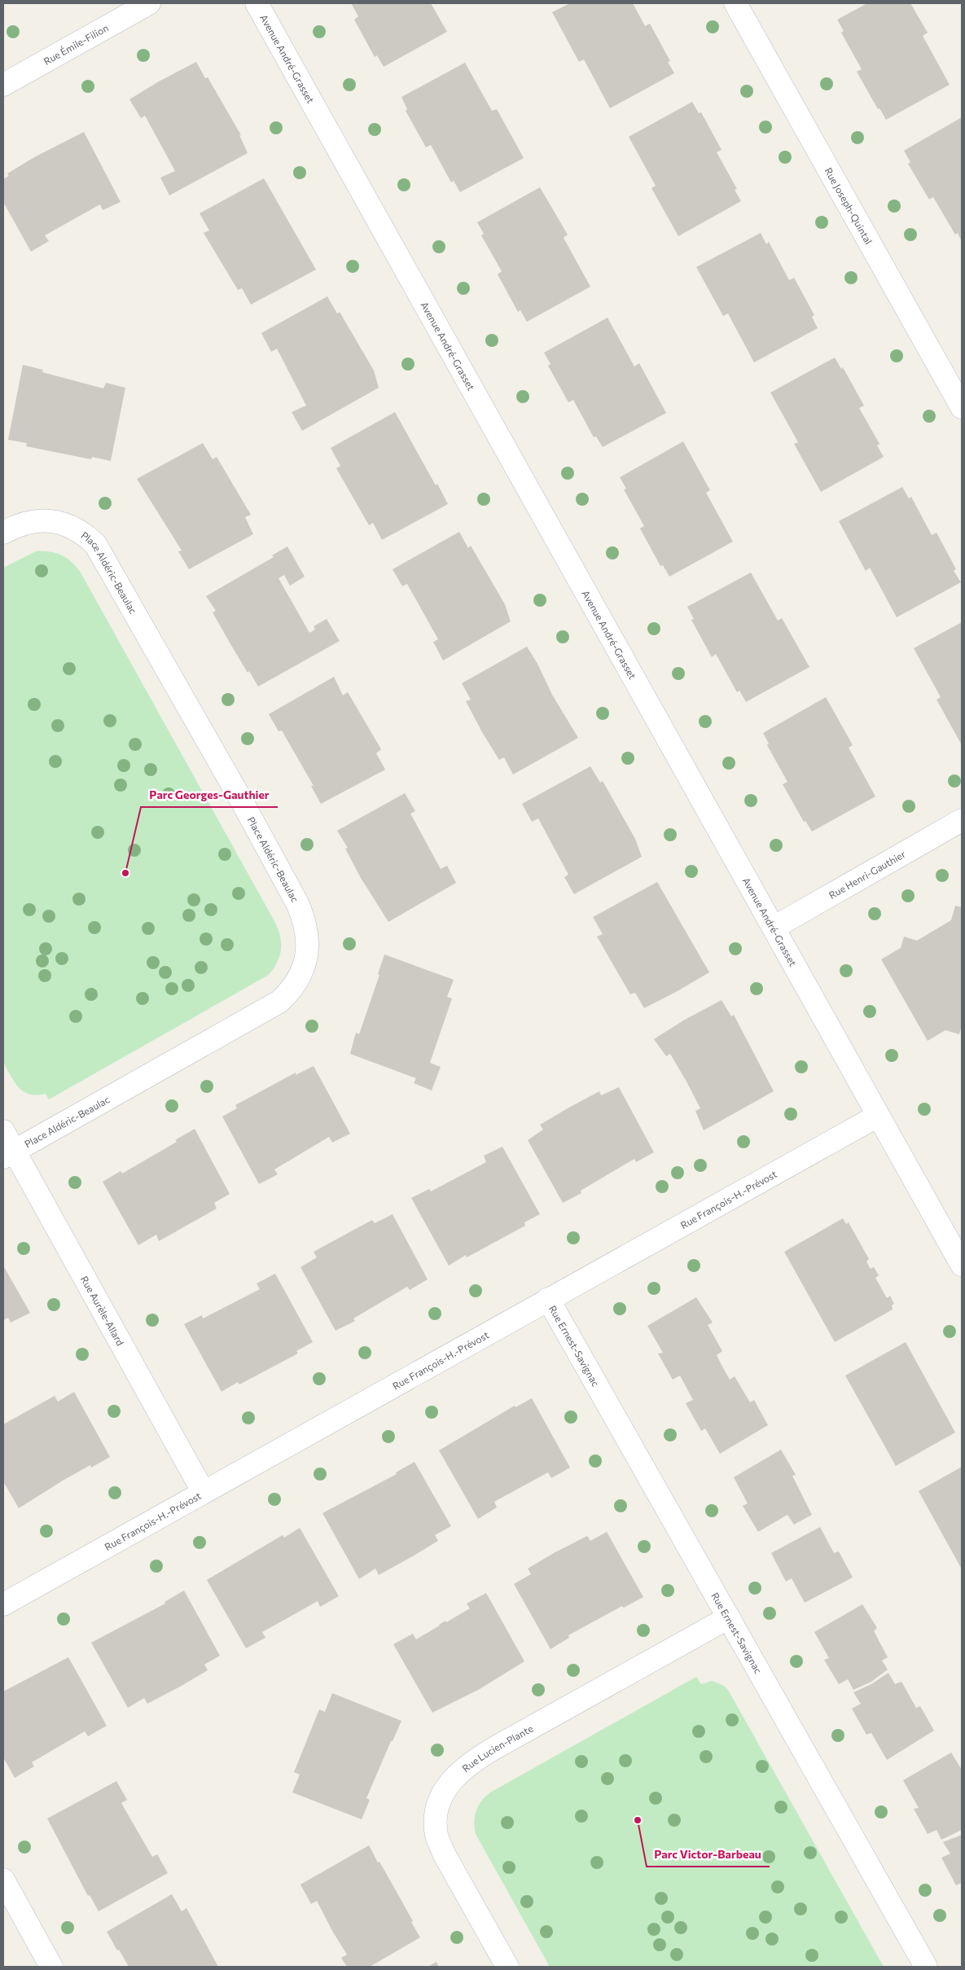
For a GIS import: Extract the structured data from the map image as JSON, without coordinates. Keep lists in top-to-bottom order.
{
  "streets": {
    "street": [
      "Rue Émile-Filion",
      "Avenue André-Grasset",
      "Rue Joseph-Quintal",
      "Place Aldéric-Beaulac",
      "Rue Henri-Gauthier",
      "Rue François-H.-Prévost",
      "Rue Aurèle-Allard",
      "Rue Ernest-Savignac",
      "Rue Lucien-Plante"
    ]
  },
  "crossings": [
    ["Avenue André-Grasset", "Rue Henri-Gauthier"],
    ["Avenue André-Grasset", "Rue François-H.-Prévost"],
    ["Place Aldéric-Beaulac", "Rue Aurèle-Allard"],
    ["Rue François-H.-Prévost", "Rue Aurèle-Allard"],
    ["Rue François-H.-Prévost", "Rue Ernest-Savignac"],
    ["Rue Ernest-Savignac", "Rue Lucien-Plante"]
  ],
  "places": ["Parc Georges-Gauthier", "Parc Victor-Barbeau"]
}
